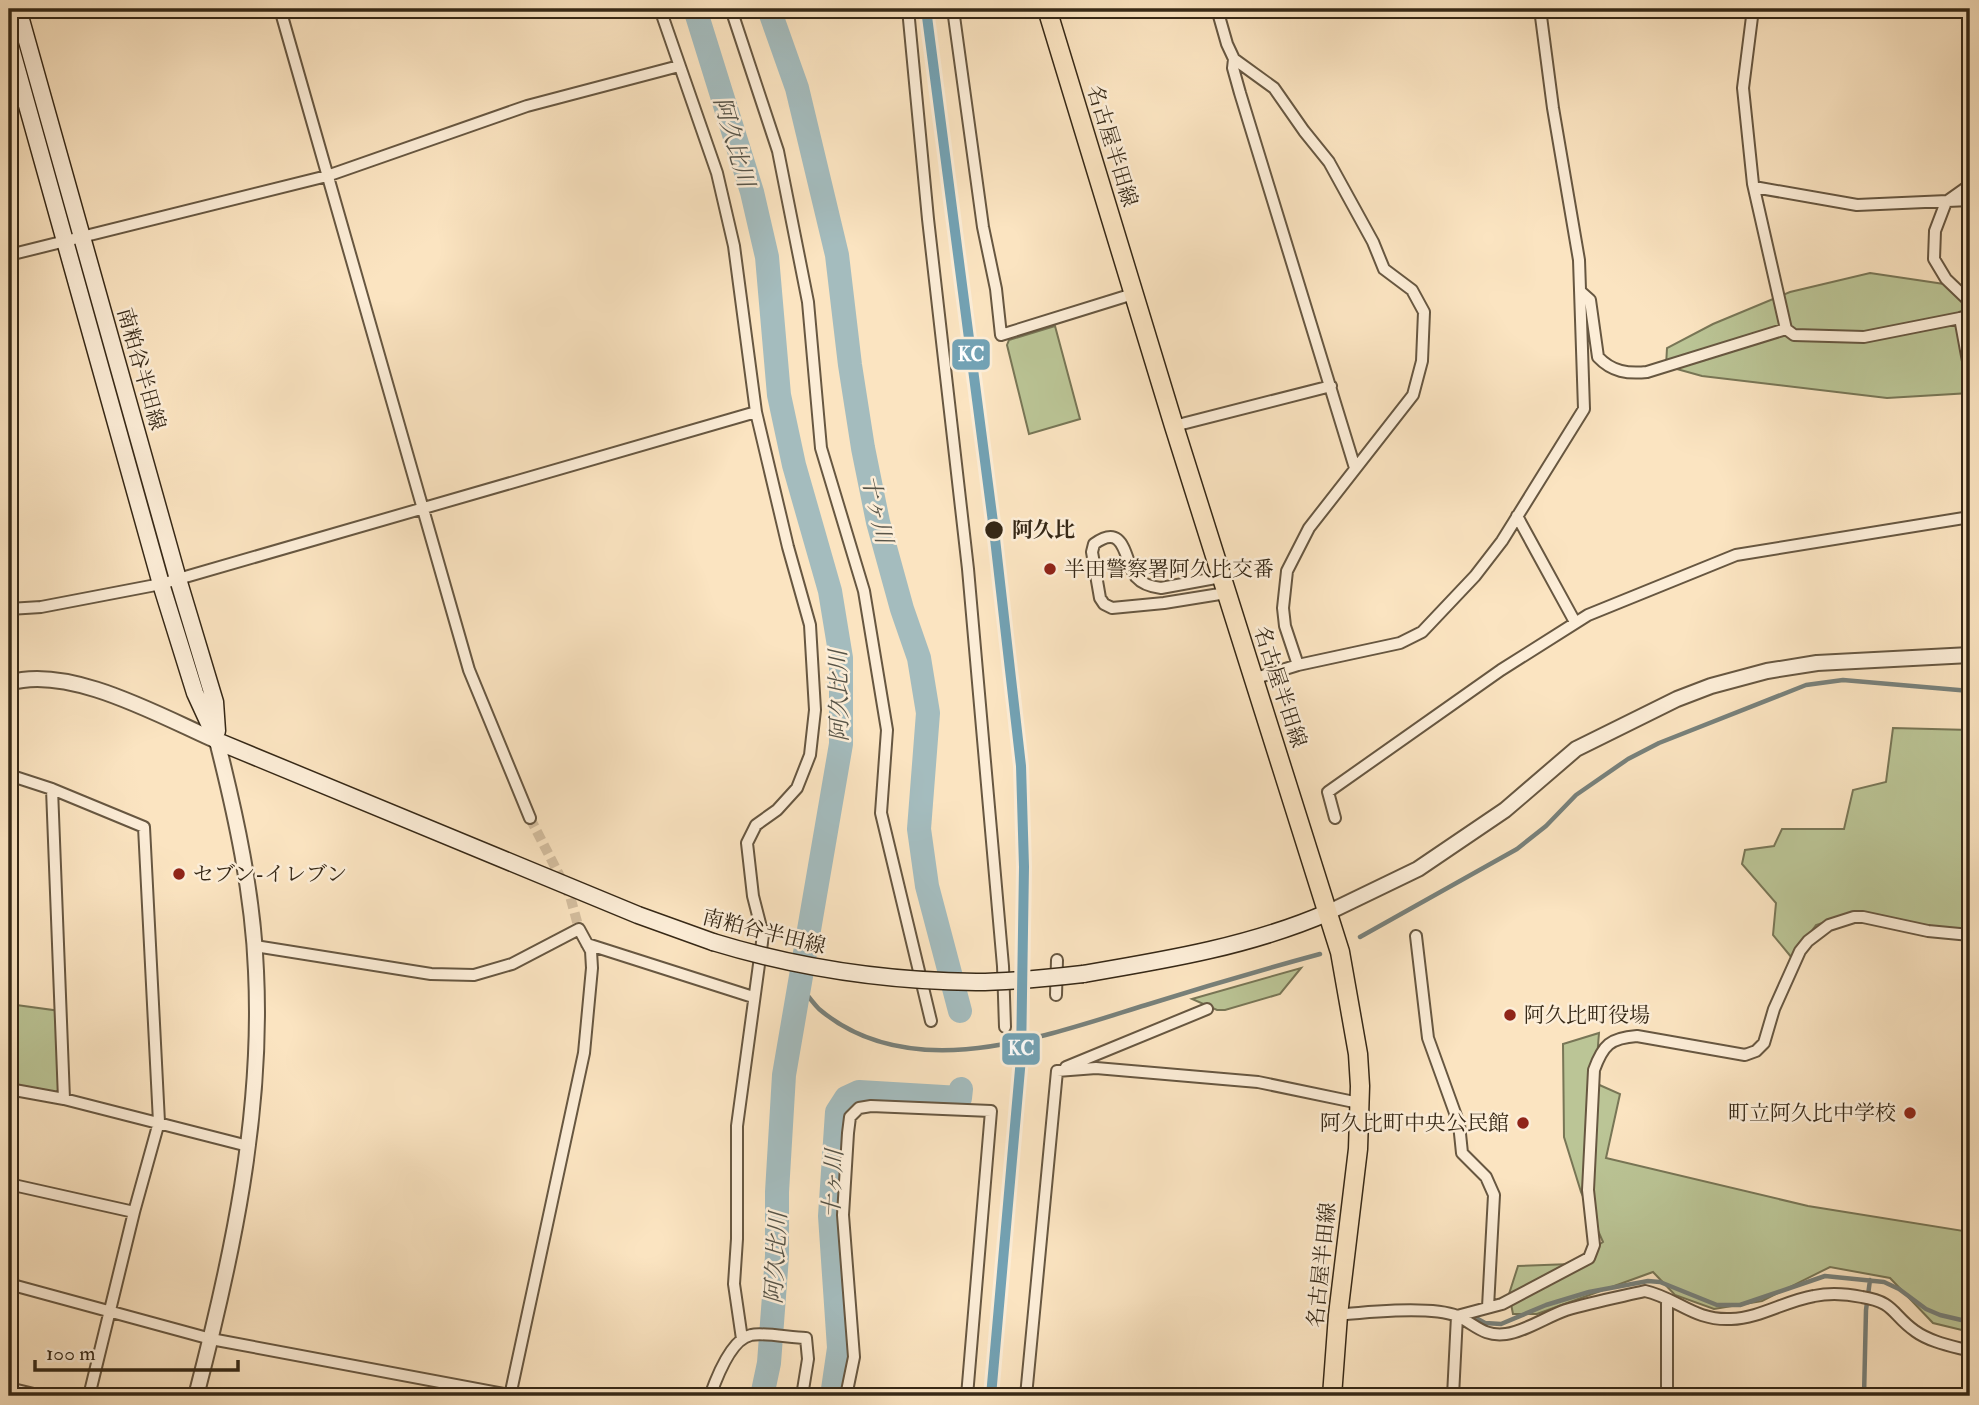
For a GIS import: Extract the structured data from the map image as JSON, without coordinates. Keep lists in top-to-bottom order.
{
  "streets": {
    "main road": ["名古屋半田線", "南粕谷半田線"]
  },
  "crossings": [
    ["名古屋半田線", "南粕谷半田線"]
  ],
  "water": ["阿久比川", "十ヶ川"],
  "places": [
    "阿久比",
    "半田警察署阿久比交番",
    "セブン-イレブン",
    "阿久比町役場",
    "町立阿久比中学校",
    "阿久比町中央公民館"
  ],
  "lines": ["transit line KC"],
  "scale_bar": "100 m"
}
